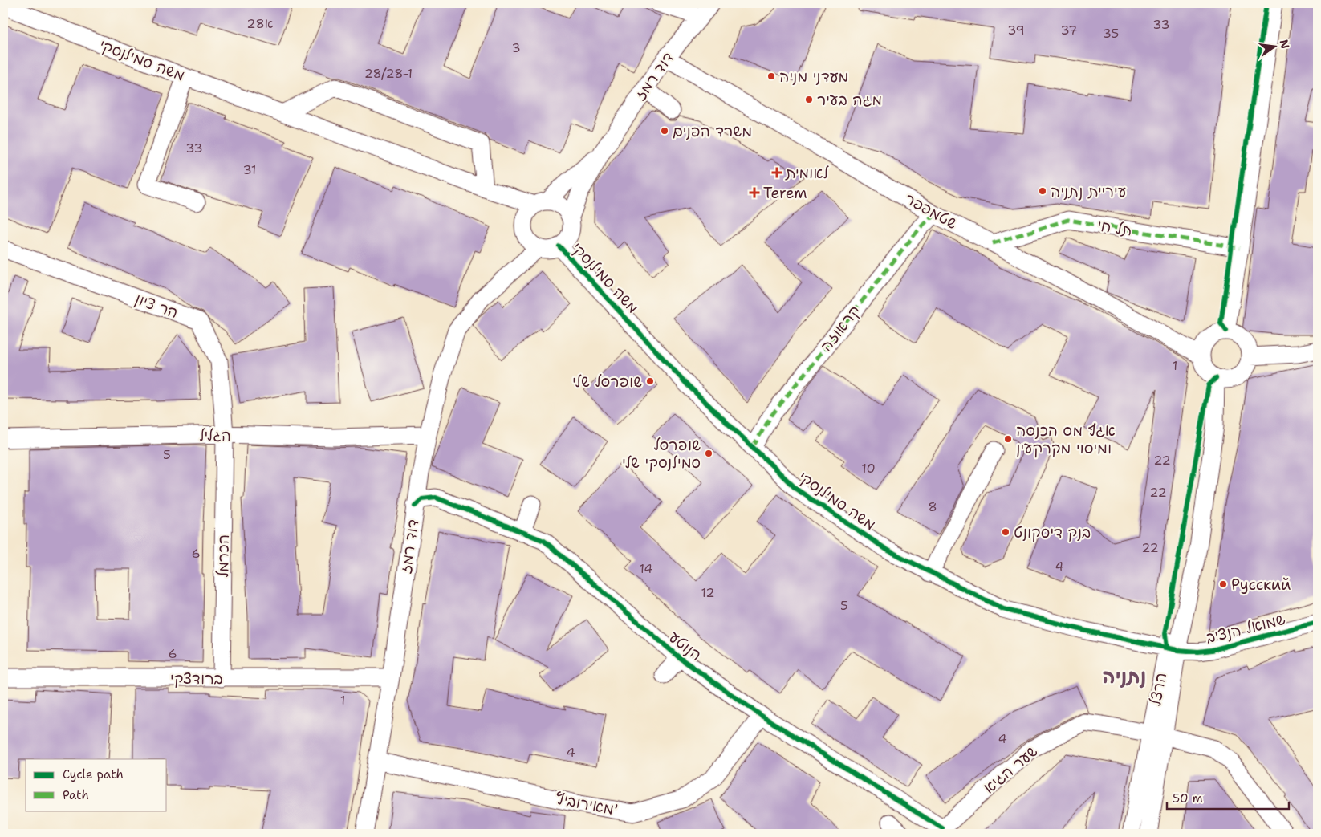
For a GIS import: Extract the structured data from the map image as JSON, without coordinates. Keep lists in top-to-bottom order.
{
  "streets": {
    "street": [
      "משה סמילנסקי",
      "דוד רמז",
      "שטמפפר",
      "תל חי",
      "הר ציון",
      "קראוזה",
      "הגליל",
      "הכרמל",
      "שמואל הנציב",
      "הנוטע",
      "ברודצקי",
      "הרצל",
      "שער הגיא",
      "מאירוביץ'"
    ]
  },
  "crossings": [
    ["משה סמילנסקי", "דוד רמז"],
    ["משה סמילנסקי", "קראוזה"],
    ["משה סמילנסקי", "שמואל הנציב"],
    ["משה סמילנסקי", "הרצל"],
    ["דוד רמז", "שטמפפר"],
    ["דוד רמז", "הגליל"],
    ["דוד רמז", "הנוטע"],
    ["דוד רמז", "ברודצקי"],
    ["דוד רמז", "מאירוביץ'"],
    ["שטמפפר", "תל חי"],
    ["שטמפפר", "קראוזה"],
    ["שטמפפר", "הרצל"],
    ["הר ציון", "הגליל"],
    ["הר ציון", "הכרמל"],
    ["הגליל", "הכרמל"],
    ["הכרמל", "ברודצקי"],
    ["שמואל הנציב", "הרצל"],
    ["הנוטע", "שער הגיא"],
    ["הנוטע", "מאירוביץ'"],
    ["הרצל", "שער הגיא"]
  ],
  "districts": ["נתניה"],
  "places": {
    "other": [
      "מעדני מניה",
      "מגה בעיר",
      "משרד הפנים",
      "עיריית נתניה",
      "שופרסל שלי",
      "אגף מס הכנסה ומיסוי מקרקעין",
      "שופרסל סמילנסקי שלי",
      "בנק דיסקונט",
      "Русский"
    ],
    "health": ["לאומית", "Terem"]
  },
  "house_numbers": [
    "28א",
    "33",
    "39",
    "37",
    "35",
    "3",
    "28/28-1",
    "33",
    "31",
    "1",
    "5",
    "22",
    "10",
    "22",
    "8",
    "22",
    "6",
    "4",
    "14",
    "12",
    "5",
    "6",
    "1",
    "4",
    "4"
  ],
  "legend": ["Cycle path", "Path"],
  "scale_bar": "50 m",
  "north": "right"
}
